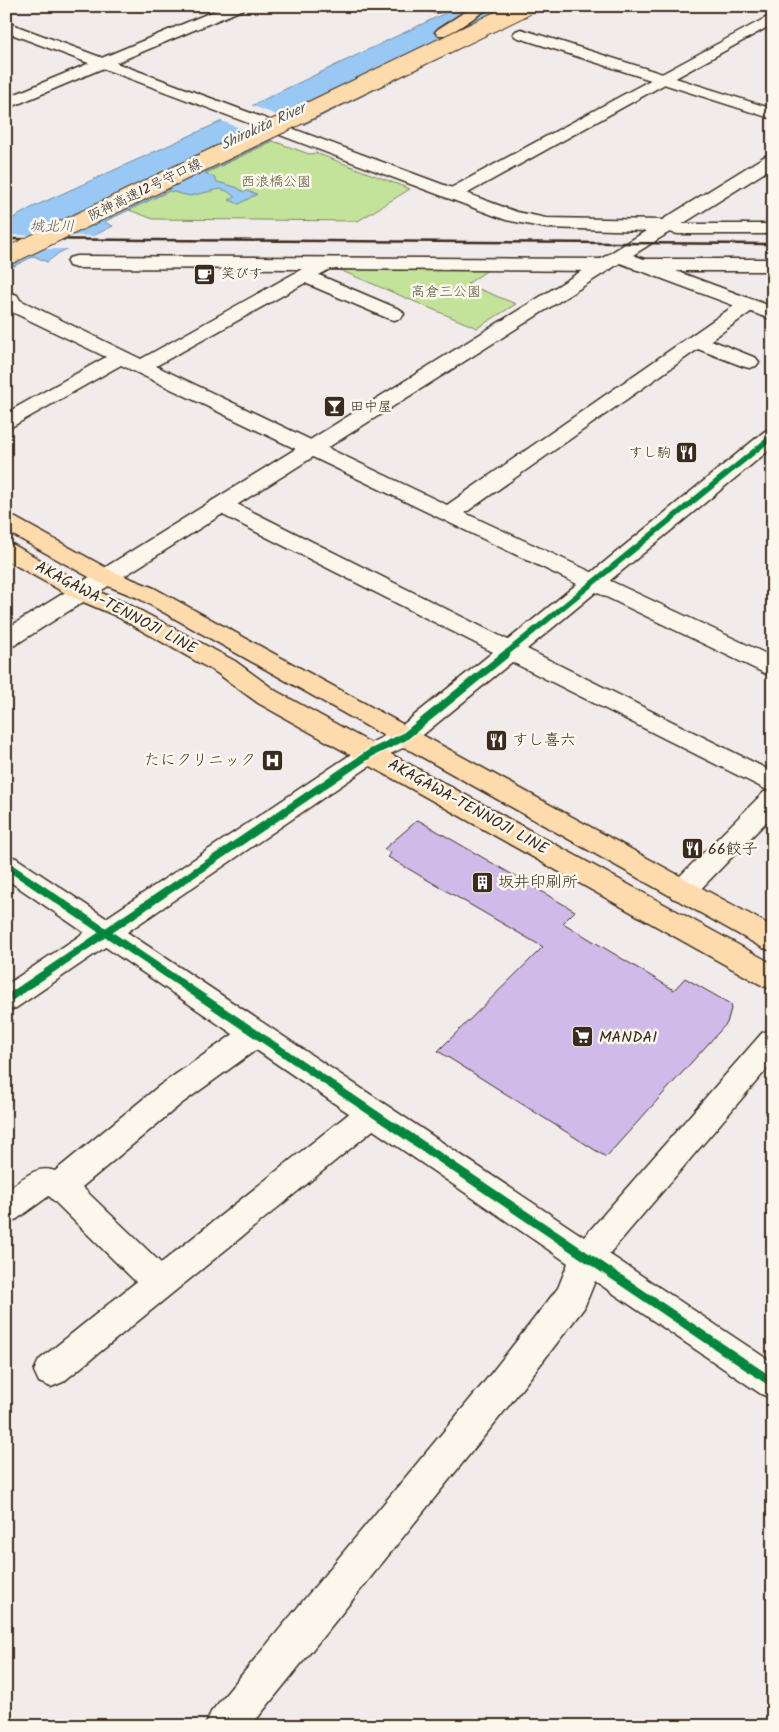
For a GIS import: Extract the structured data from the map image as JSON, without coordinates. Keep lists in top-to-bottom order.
{
  "streets": {
    "main road": ["阪神高速12号守口線", "AKAGAWA-TENNOJI LINE"]
  },
  "water": ["Shirokita River", "城北川"],
  "parks": ["西浪橋公園", "高倉三公園"],
  "places": {
    "cafe": ["笑びす"],
    "bar": ["田中屋"],
    "restaurant": ["すし駒", "すし喜六", "66餃子"],
    "hospital": ["たにクリニック"],
    "building": ["坂井印刷所"],
    "supermarket": ["MANDAI"]
  }
}
